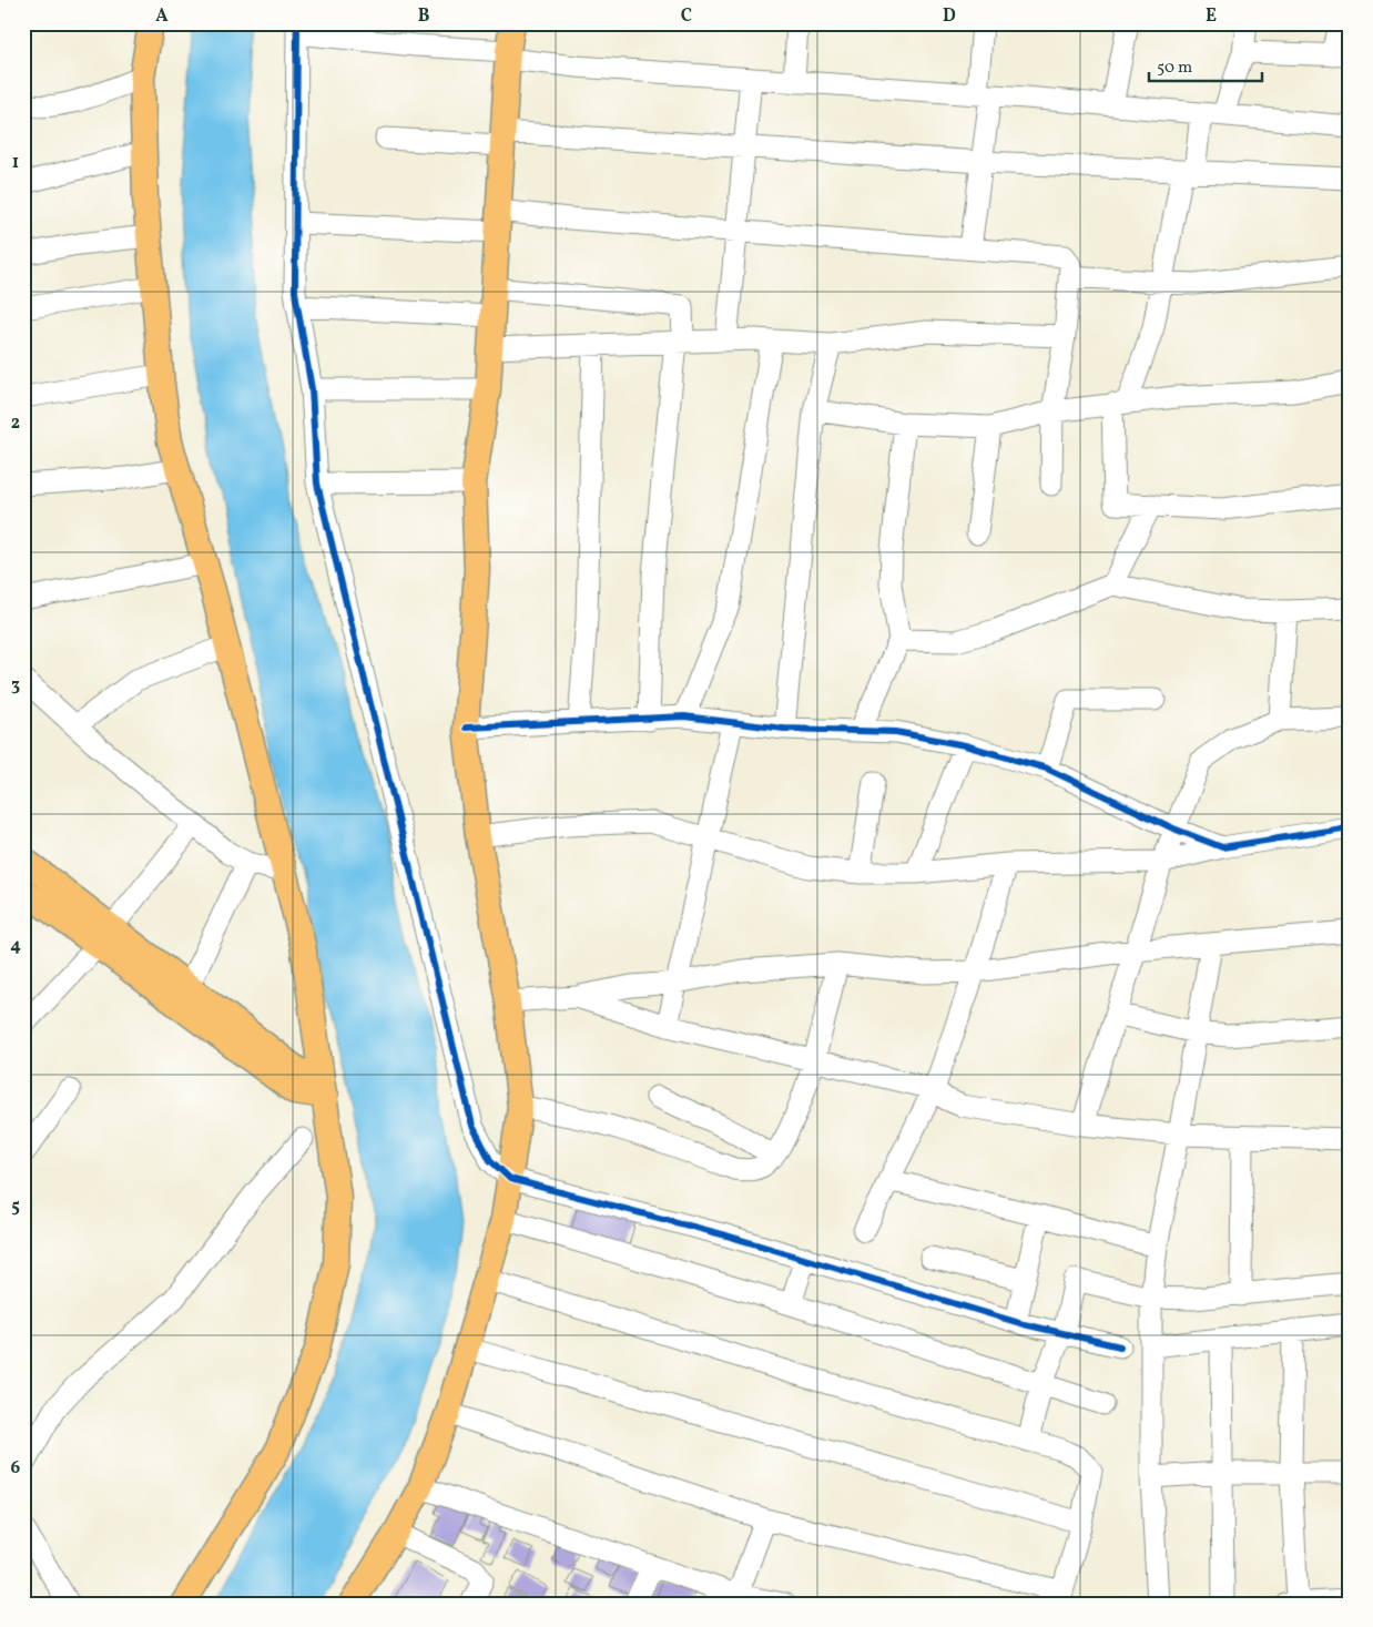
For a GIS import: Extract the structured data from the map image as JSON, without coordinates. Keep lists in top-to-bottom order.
{
  "scale_bar": "50 m",
  "grid": {
    "columns": [
      "A",
      "B",
      "C",
      "D",
      "E"
    ],
    "rows": [
      "1",
      "2",
      "3",
      "4",
      "5",
      "6"
    ]
  }
}
